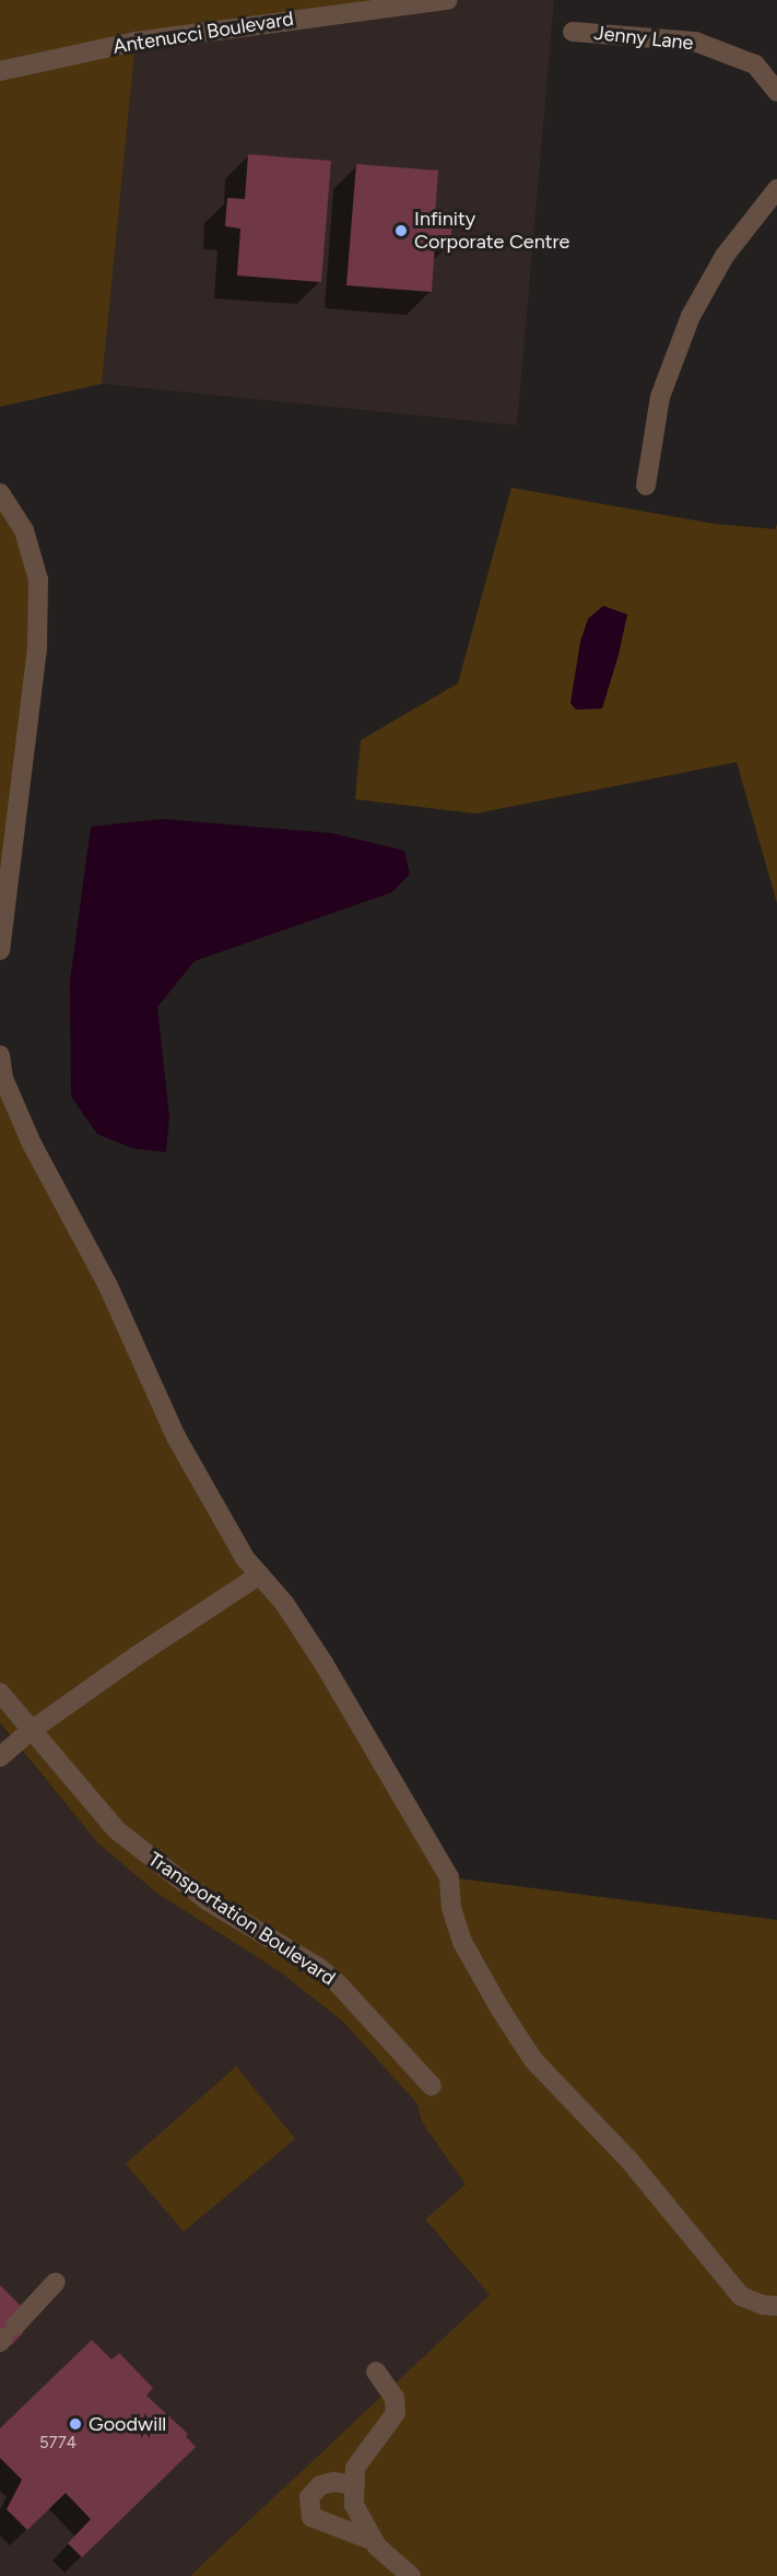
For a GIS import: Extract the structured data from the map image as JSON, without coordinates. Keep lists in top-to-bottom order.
{
  "streets": {
    "street": ["Antenucci Boulevard", "Jenny Lane", "Transportation Boulevard"]
  },
  "places": ["Infinity Corporate Centre", "Goodwill"],
  "house_numbers": ["5774"]
}
